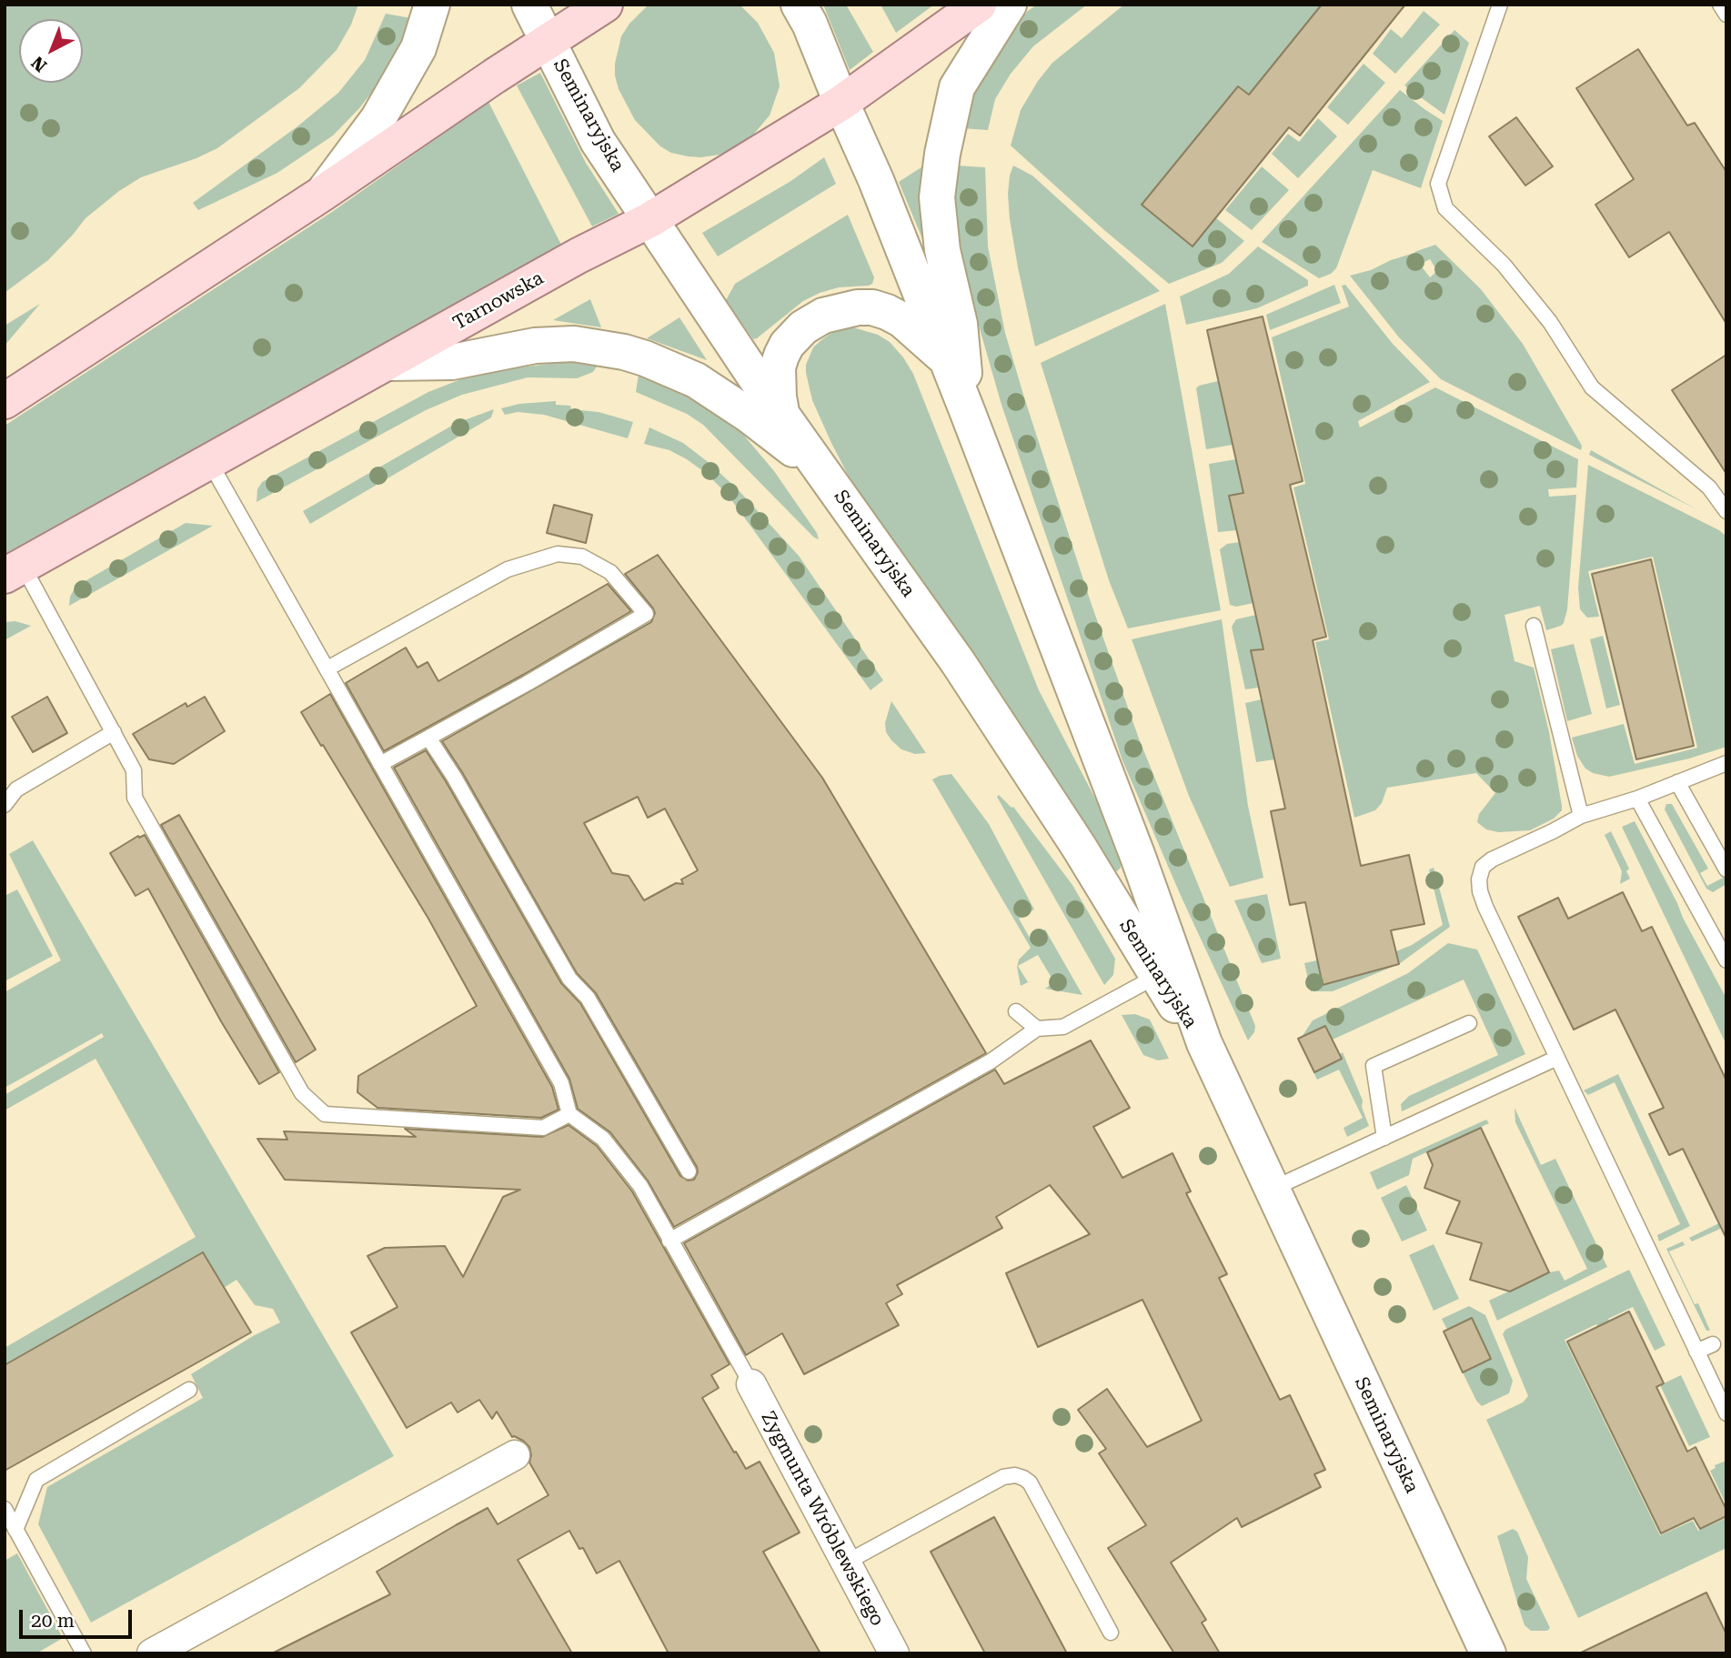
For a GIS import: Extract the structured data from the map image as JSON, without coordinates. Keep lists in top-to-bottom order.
{
  "streets": {
    "main road": ["Tarnowska"],
    "street": ["Seminaryjska", "Zygmunta Wróblewskiego"]
  },
  "crossings": [
    ["Seminaryjska", "Tarnowska"]
  ],
  "scale_bar": "20 m",
  "north": "bottom left"
}
